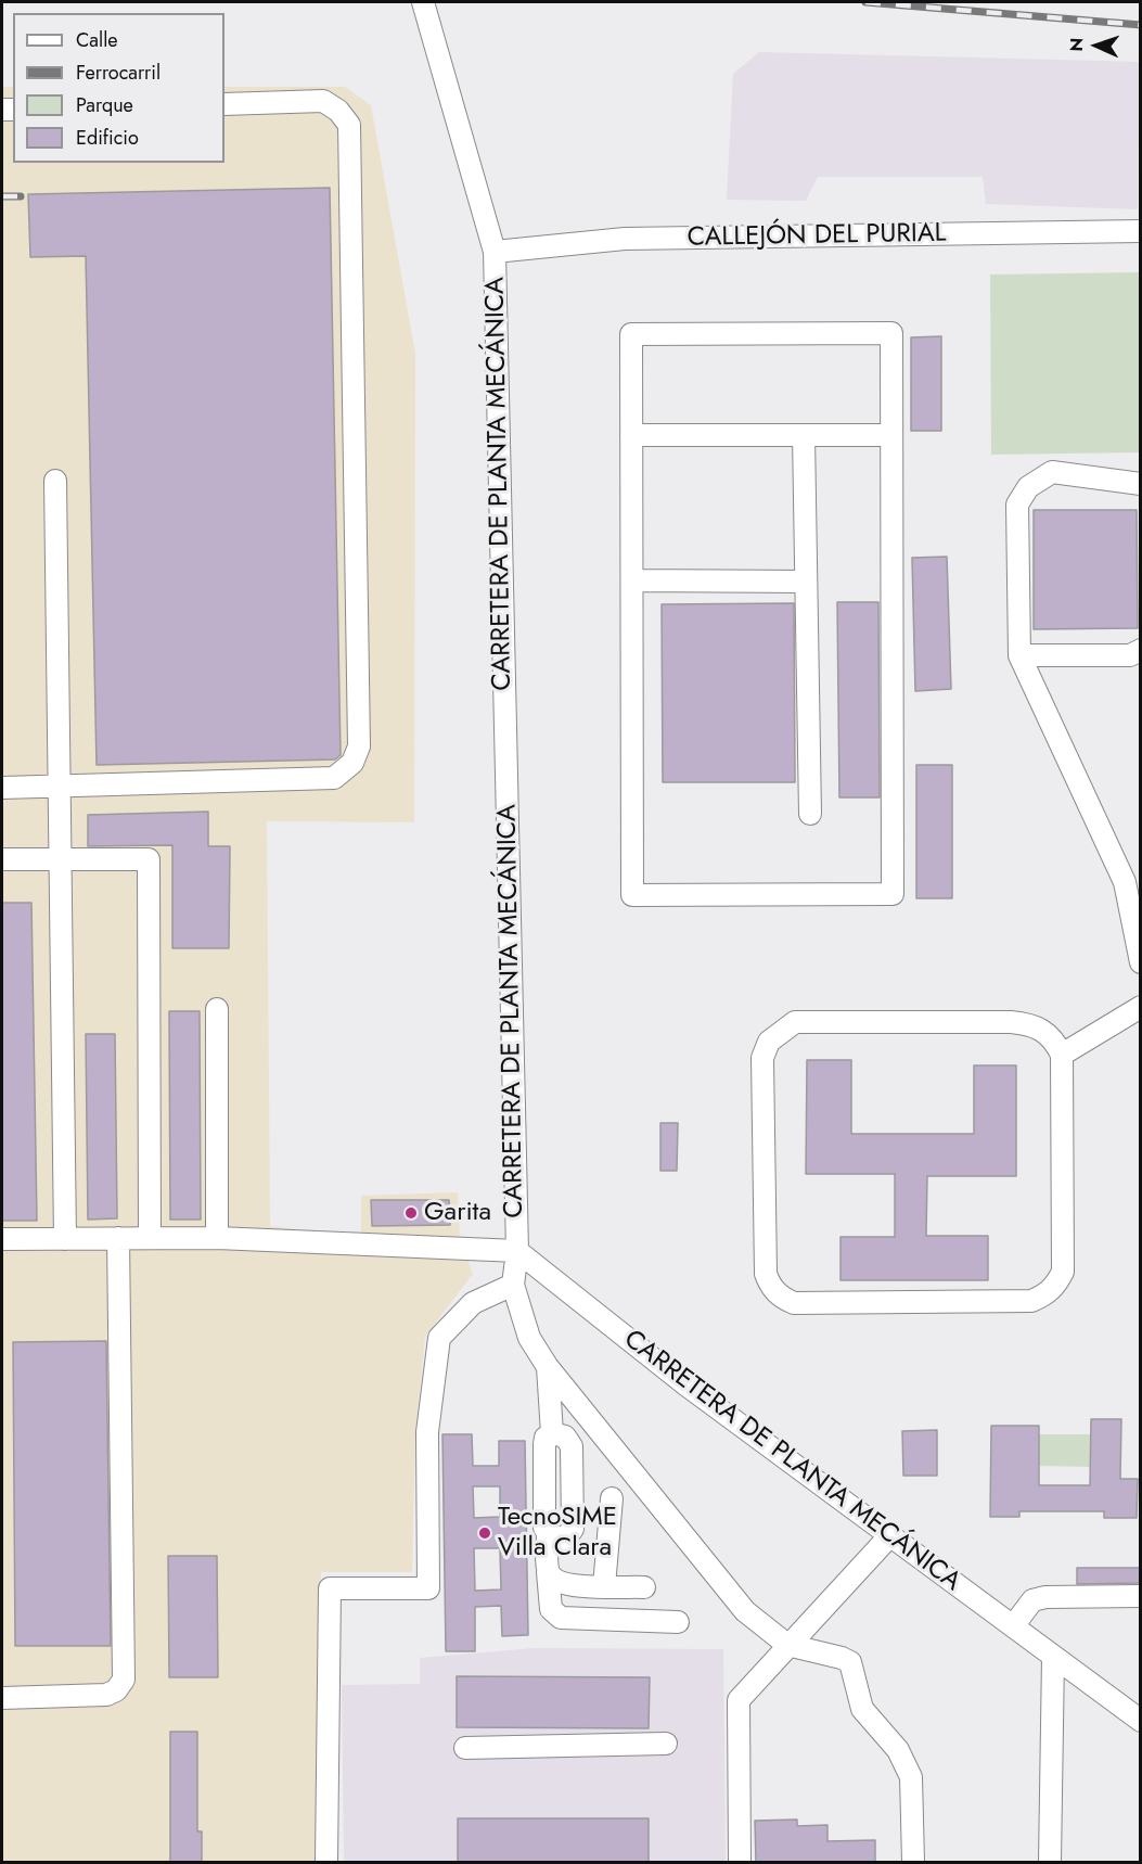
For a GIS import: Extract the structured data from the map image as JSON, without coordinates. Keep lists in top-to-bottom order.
{
  "streets": {
    "street": ["CALLEJÓN DEL PURIAL", "CARRETERA DE PLANTA MECÁNICA"]
  },
  "crossings": [
    ["CALLEJÓN DEL PURIAL", "CARRETERA DE PLANTA MECÁNICA"]
  ],
  "places": ["Garita", "TecnoSIME Villa Clara"],
  "legend": [
    "Calle",
    "Ferrocarril",
    "Parque",
    "Edificio"
  ],
  "north": "left"
}
